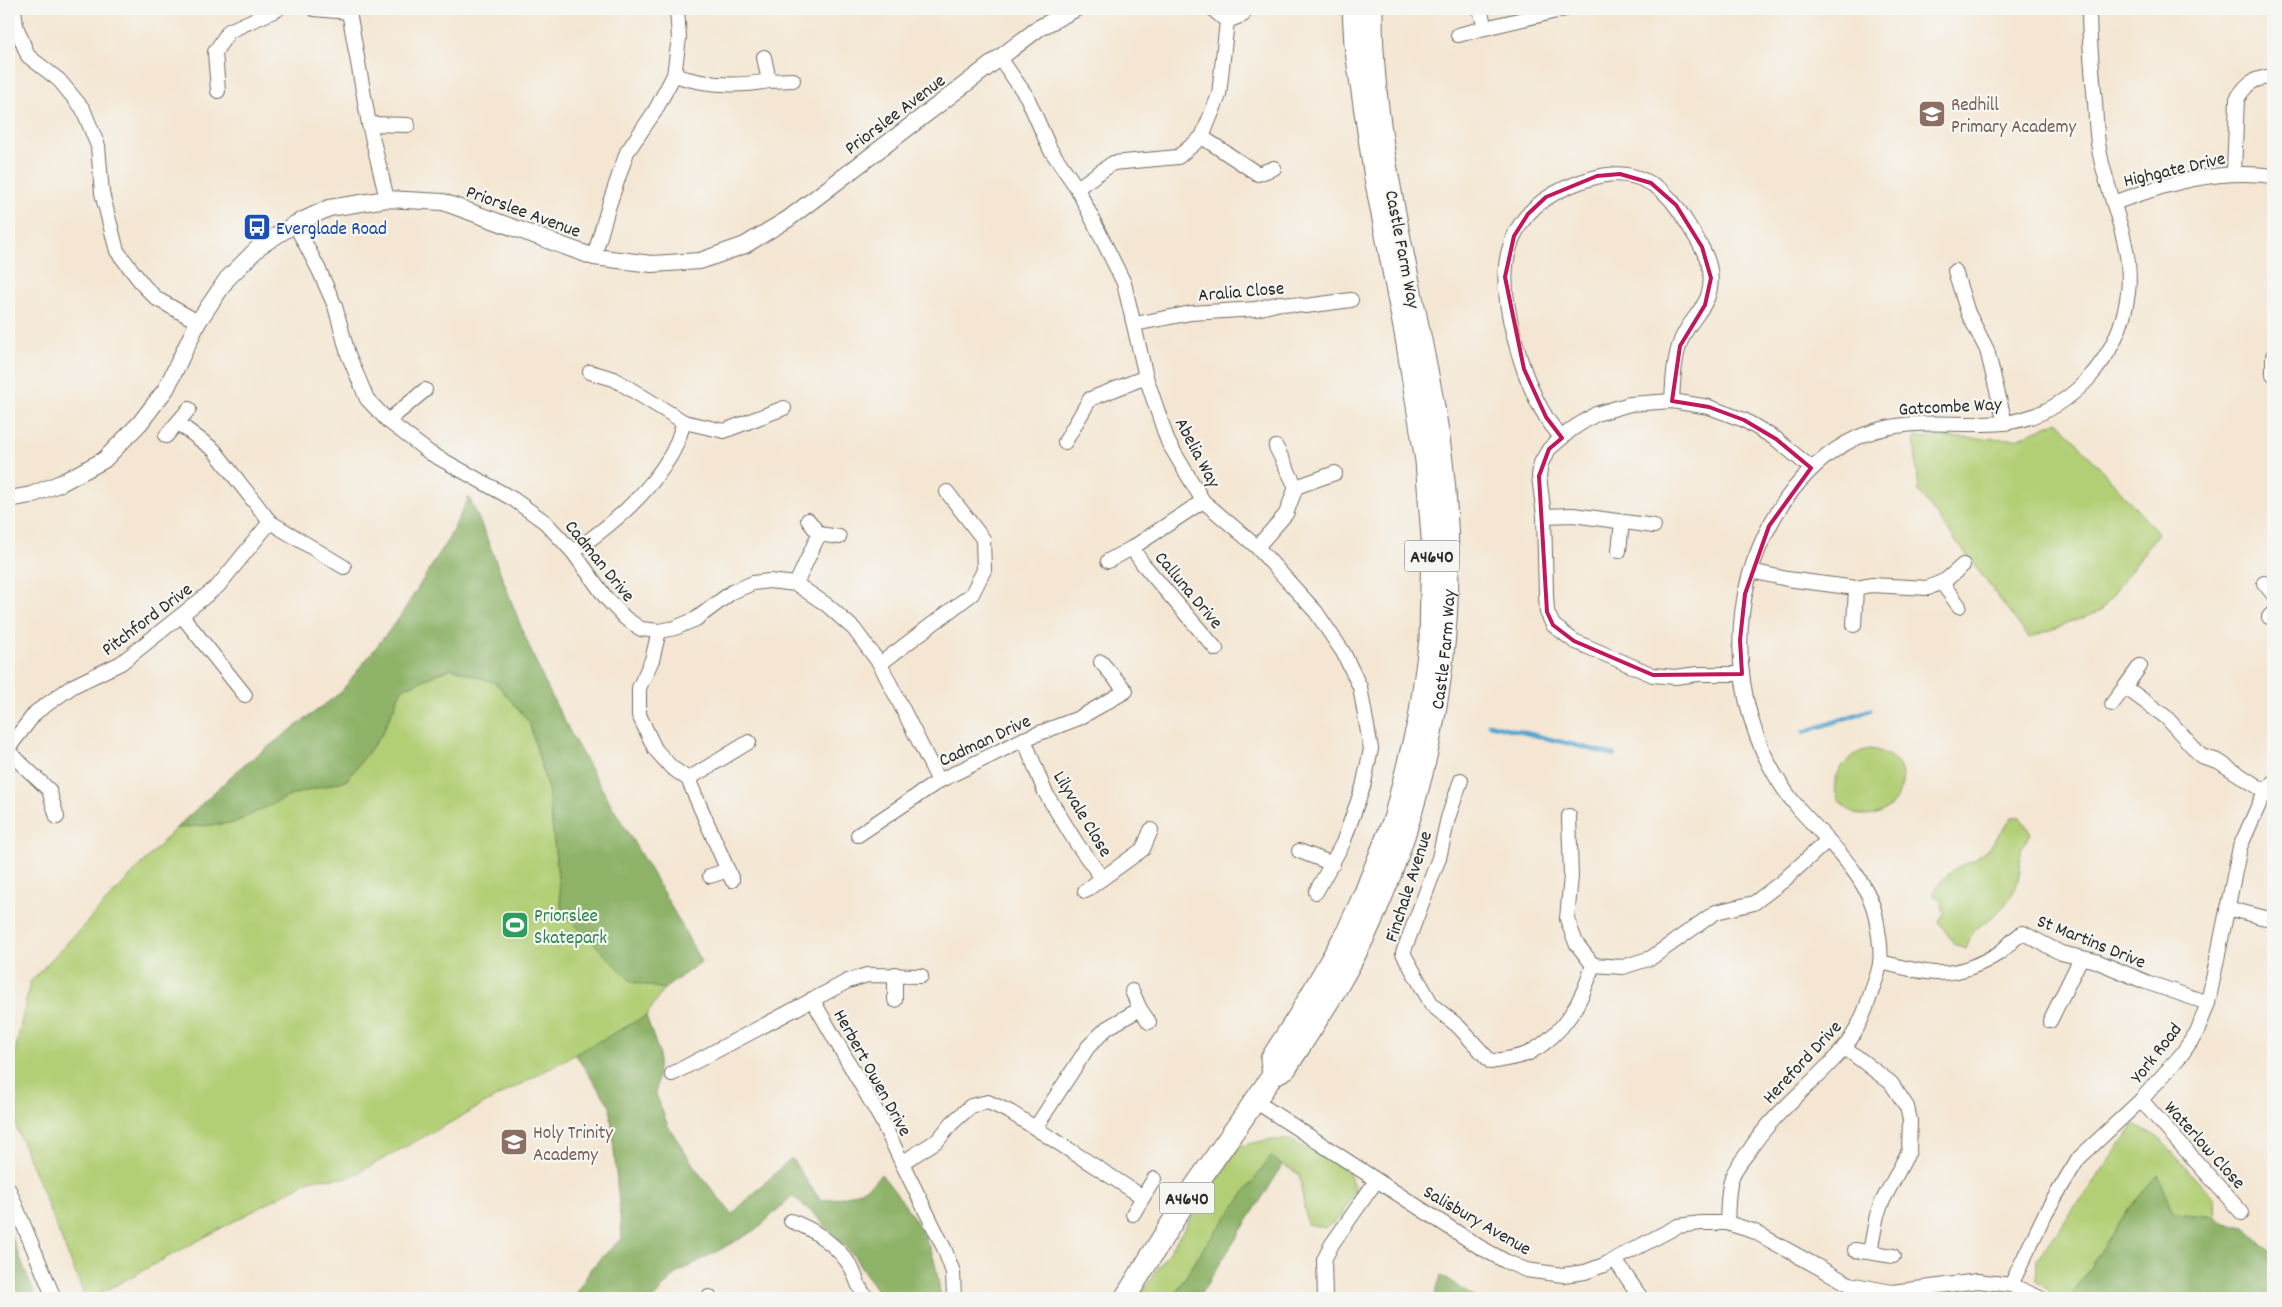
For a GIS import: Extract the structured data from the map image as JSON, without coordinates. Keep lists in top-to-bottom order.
{
  "streets": {
    "main road": ["Castle Farm Way", "A4640"],
    "street": [
      "Priorslee Avenue",
      "Highgate Drive",
      "Aralia Close",
      "Gatcombe Way",
      "Abelia Way",
      "Cadman Drive",
      "Calluna Drive",
      "Pitchford Drive",
      "Lilyvale Close",
      "Finchale Avenue",
      "St Martins Drive",
      "York Road",
      "Hereford Drive",
      "Herbert Owen Drive",
      "Waterlow Close",
      "Salisbury Avenue"
    ]
  },
  "crossings": [
    ["Priorslee Avenue", "Abelia Way"],
    ["Priorslee Avenue", "Cadman Drive"],
    ["Highgate Drive", "Gatcombe Way"],
    ["Castle Farm Way", "Salisbury Avenue"],
    ["Aralia Close", "Abelia Way"],
    ["Gatcombe Way", "Hereford Drive"],
    ["Abelia Way", "Calluna Drive"],
    ["Cadman Drive", "Lilyvale Close"],
    ["St Martins Drive", "York Road"],
    ["St Martins Drive", "Hereford Drive"],
    ["York Road", "Waterlow Close"],
    ["York Road", "Salisbury Avenue"],
    ["Hereford Drive", "Salisbury Avenue"]
  ],
  "places": {
    "school or university": ["Redhill Primary Academy", "Holy Trinity Academy"],
    "bus stop": ["Everglade Road"],
    "sports": ["Priorslee Skatepark"]
  }
}
